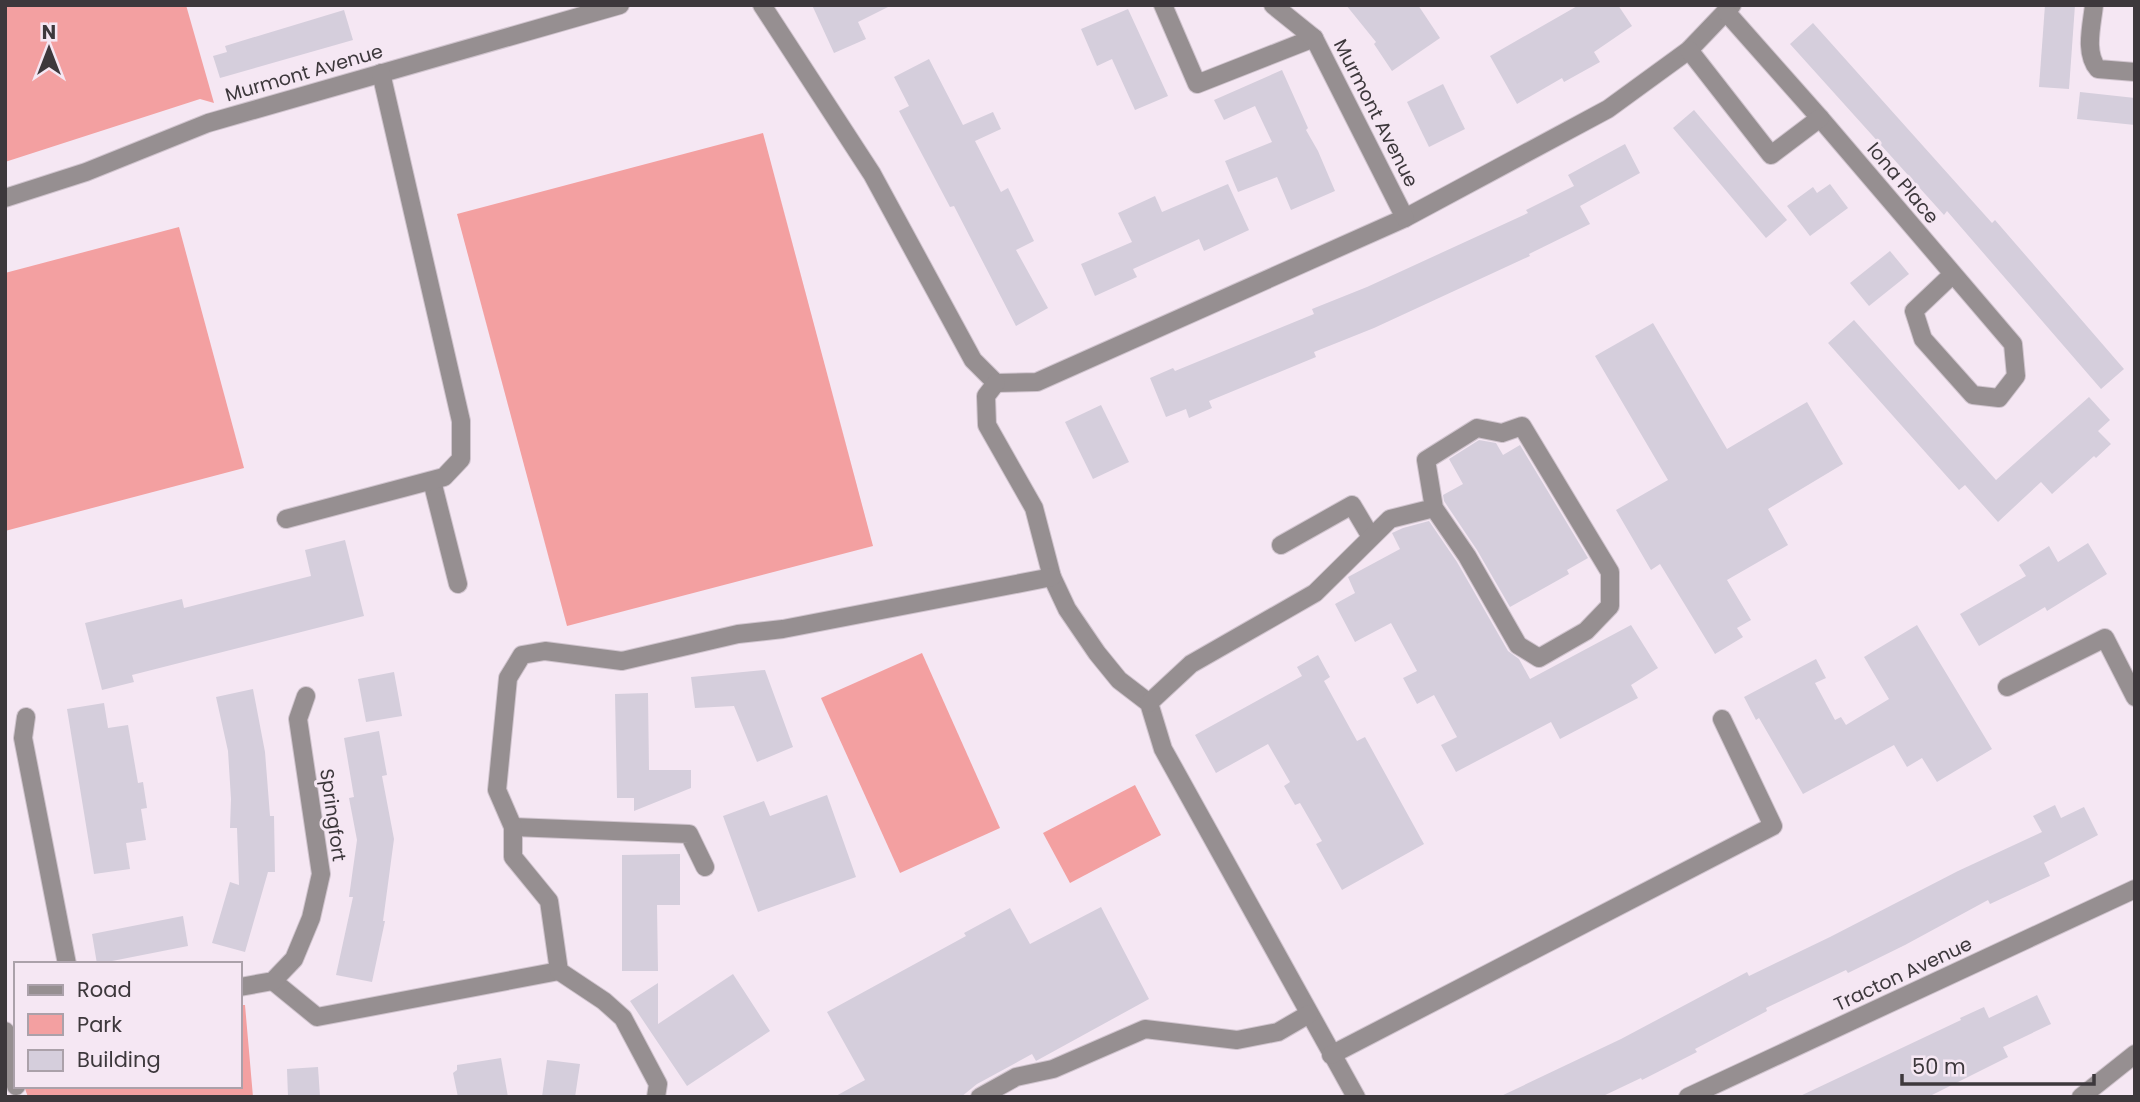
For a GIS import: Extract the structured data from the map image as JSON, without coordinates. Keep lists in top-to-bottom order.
{
  "streets": {
    "street": [
      "Murmont Avenue",
      "Iona Place",
      "Springfort",
      "Tracton Avenue"
    ]
  },
  "legend": ["Road", "Park", "Building"],
  "scale_bar": "50 m",
  "north": "top"
}
